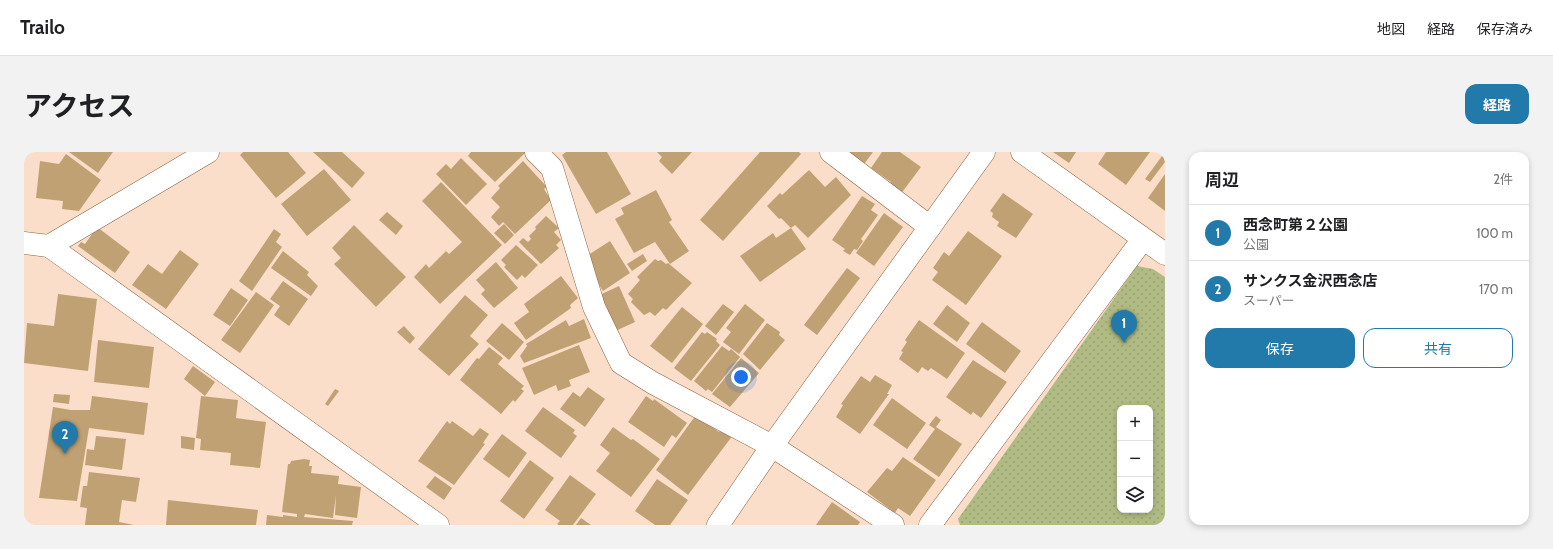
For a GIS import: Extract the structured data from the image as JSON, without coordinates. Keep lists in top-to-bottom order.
{
  "page": {
    "header": "Trailo",
    "nav": ["地図", "経路", "保存済み"],
    "title": "アクセス",
    "buttons": [
      "経路",
      ["保存", "共有"]
    ],
    "heading": ["周辺", "2件"],
    "list": [
      {
        "mark": "1",
        "name": "西念町第２公園",
        "note": "公園",
        "value": "100 m"
      },
      {
        "mark": "2",
        "name": "サンクス金沢西念店",
        "note": "スーパー",
        "value": "170 m"
      }
    ],
    "pins": ["1", "2"],
    "map_buttons": ["+", "−"]
  }
}
